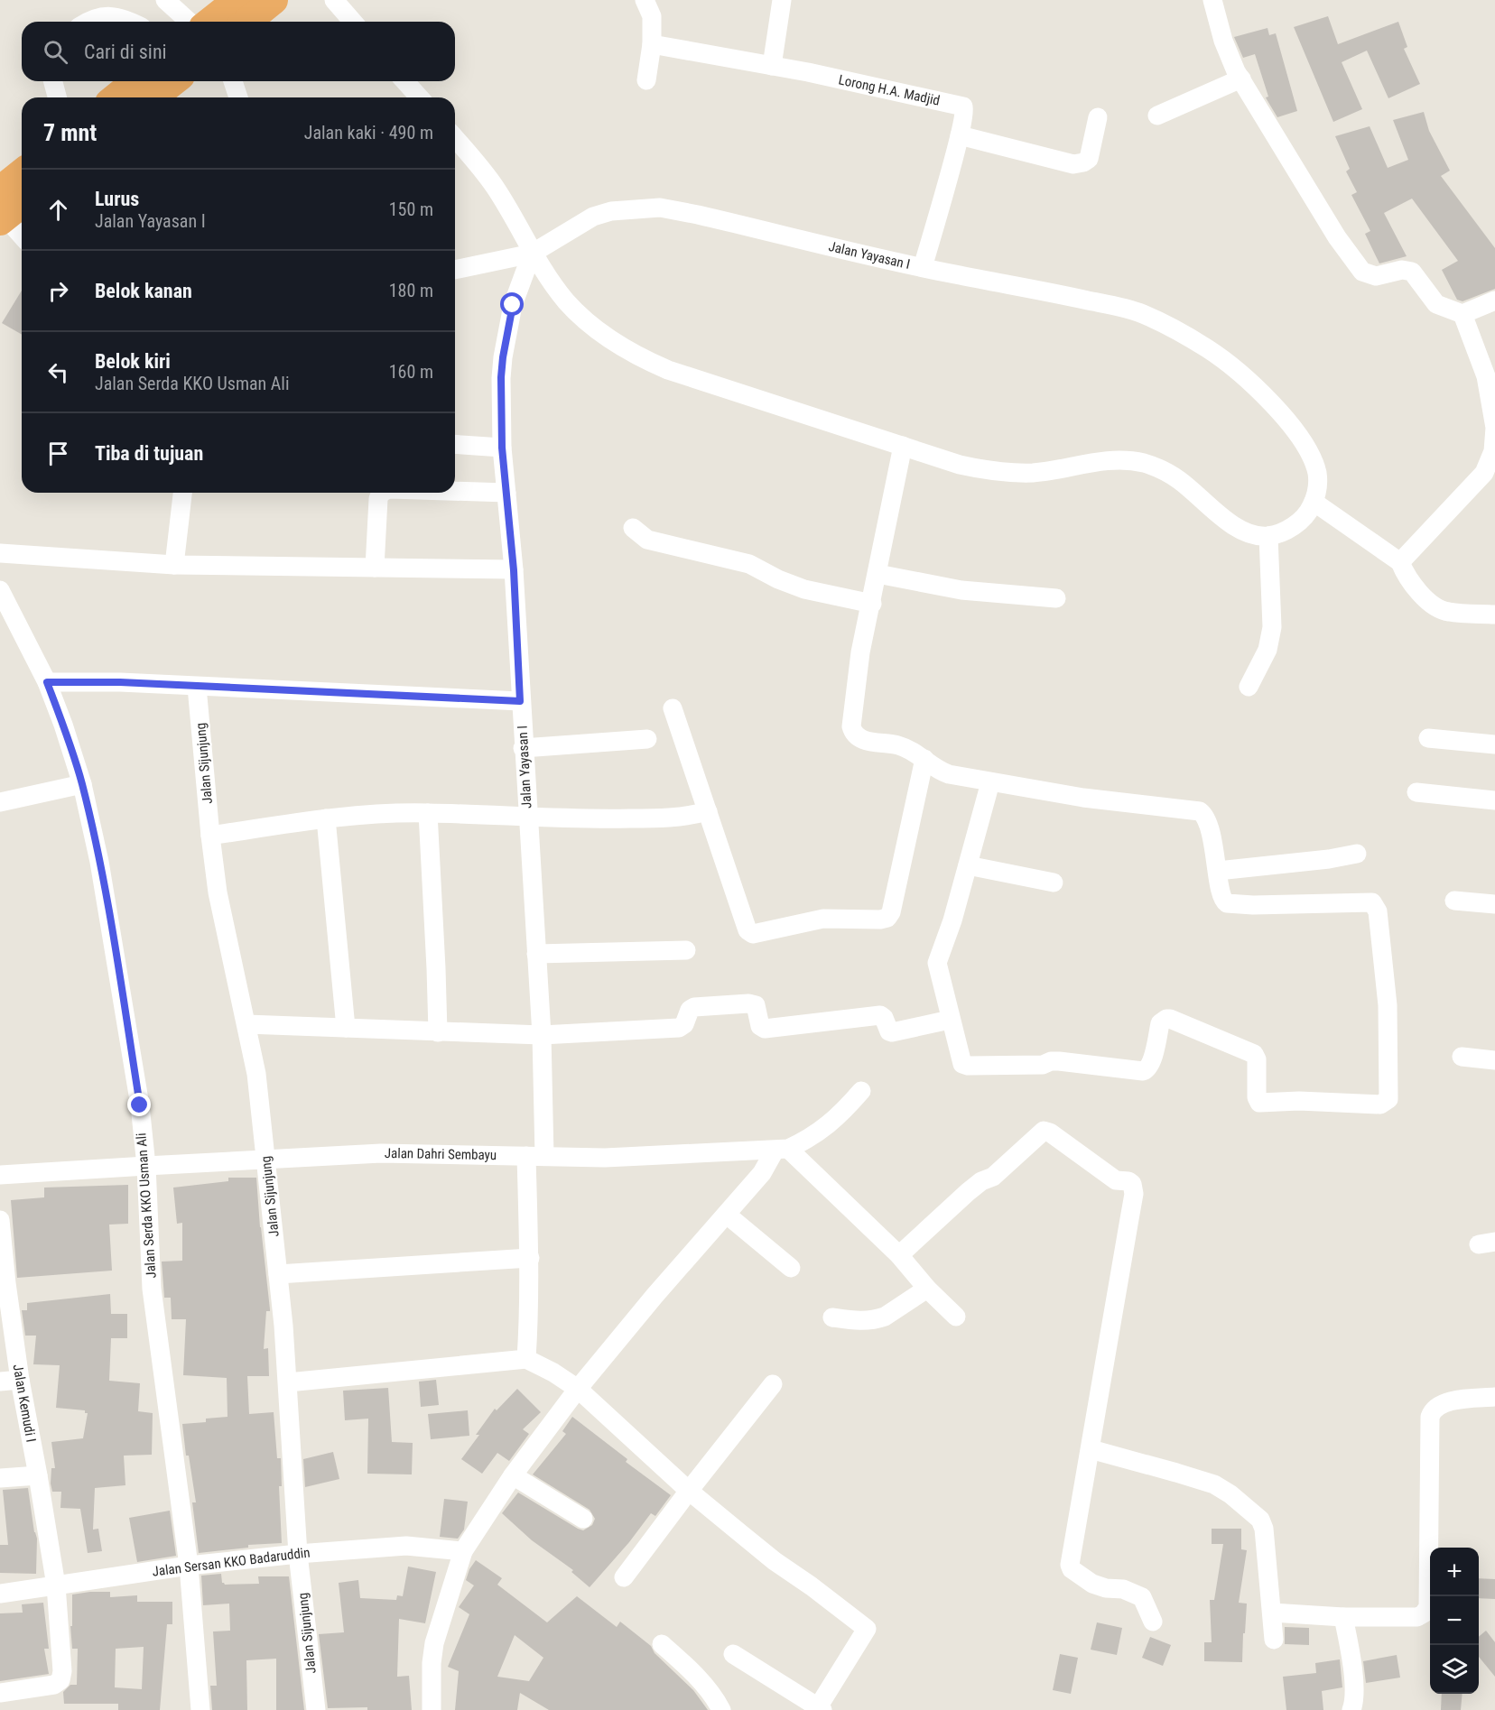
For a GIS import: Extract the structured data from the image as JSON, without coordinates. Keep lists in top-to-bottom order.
{
  "streets": {
    "street": [
      "Lorong H.A. Madjid",
      "Jalan Yayasan I",
      "Jalan Sijunjung",
      "Jalan Dahri Sembayu",
      "Jalan Serda KKO Usman Ali",
      "Jalan Kemudi I",
      "Jalan Sersan KKO Badaruddin"
    ]
  },
  "crossings": [
    ["Lorong H.A. Madjid", "Jalan Yayasan I"],
    ["Jalan Yayasan I", "Jalan Dahri Sembayu"],
    ["Jalan Sijunjung", "Jalan Dahri Sembayu"],
    ["Jalan Sijunjung", "Jalan Sersan KKO Badaruddin"],
    ["Jalan Dahri Sembayu", "Jalan Serda KKO Usman Ali"],
    ["Jalan Serda KKO Usman Ali", "Jalan Sersan KKO Badaruddin"],
    ["Jalan Kemudi I", "Jalan Sersan KKO Badaruddin"]
  ],
  "page": {
    "search": "Cari di sini",
    "heading": ["7 mnt", "Jalan kaki · 490 m"],
    "list": [
      ["Lurus", "Jalan Yayasan I", "150 m"],
      ["Belok kanan", "180 m"],
      ["Belok kiri", "Jalan Serda KKO Usman Ali", "160 m"],
      "Tiba di tujuan"
    ],
    "map_buttons": ["+", "−"]
  }
}
